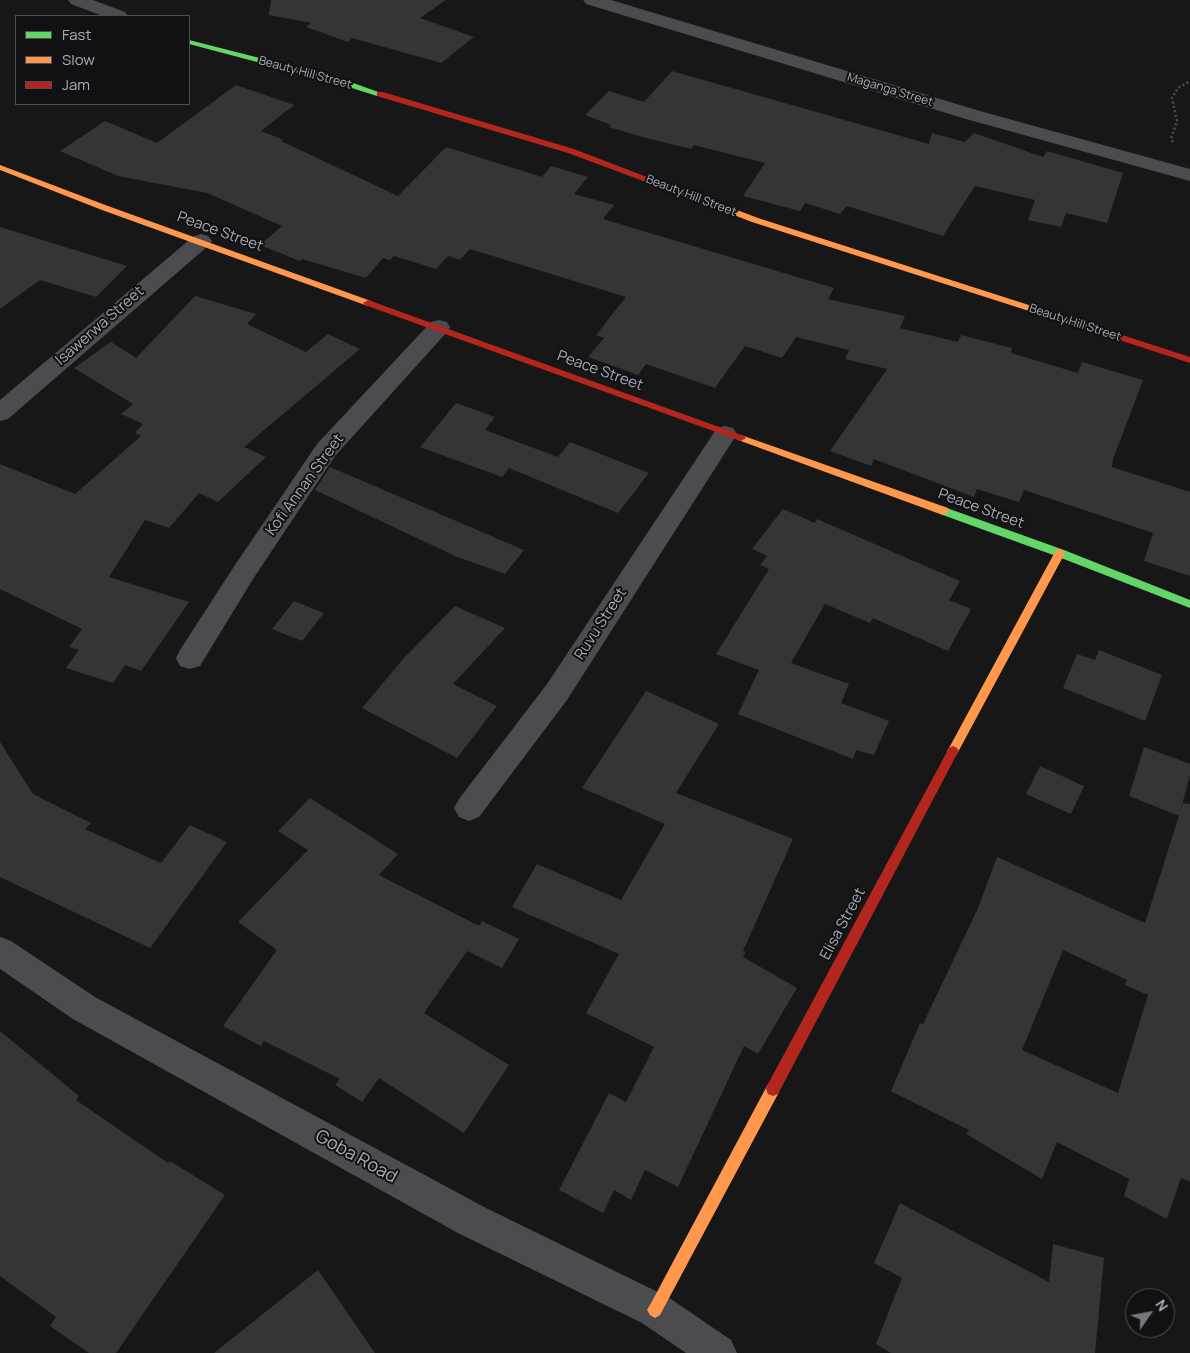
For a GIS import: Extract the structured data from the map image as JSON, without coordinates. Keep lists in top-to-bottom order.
{
  "streets": {
    "street": [
      "Beauty Hill Street",
      "Maganga Street",
      "Peace Street",
      "Isawerwa Street",
      "Kofi Annan Street",
      "Ruvu Street",
      "Elisa Street",
      "Goba Road"
    ]
  },
  "crossings": [
    ["Peace Street", "Isawerwa Street"],
    ["Peace Street", "Kofi Annan Street"],
    ["Peace Street", "Ruvu Street"],
    ["Peace Street", "Elisa Street"],
    ["Elisa Street", "Goba Road"]
  ],
  "legend": ["Fast", "Slow", "Jam"],
  "north": "top right"
}
